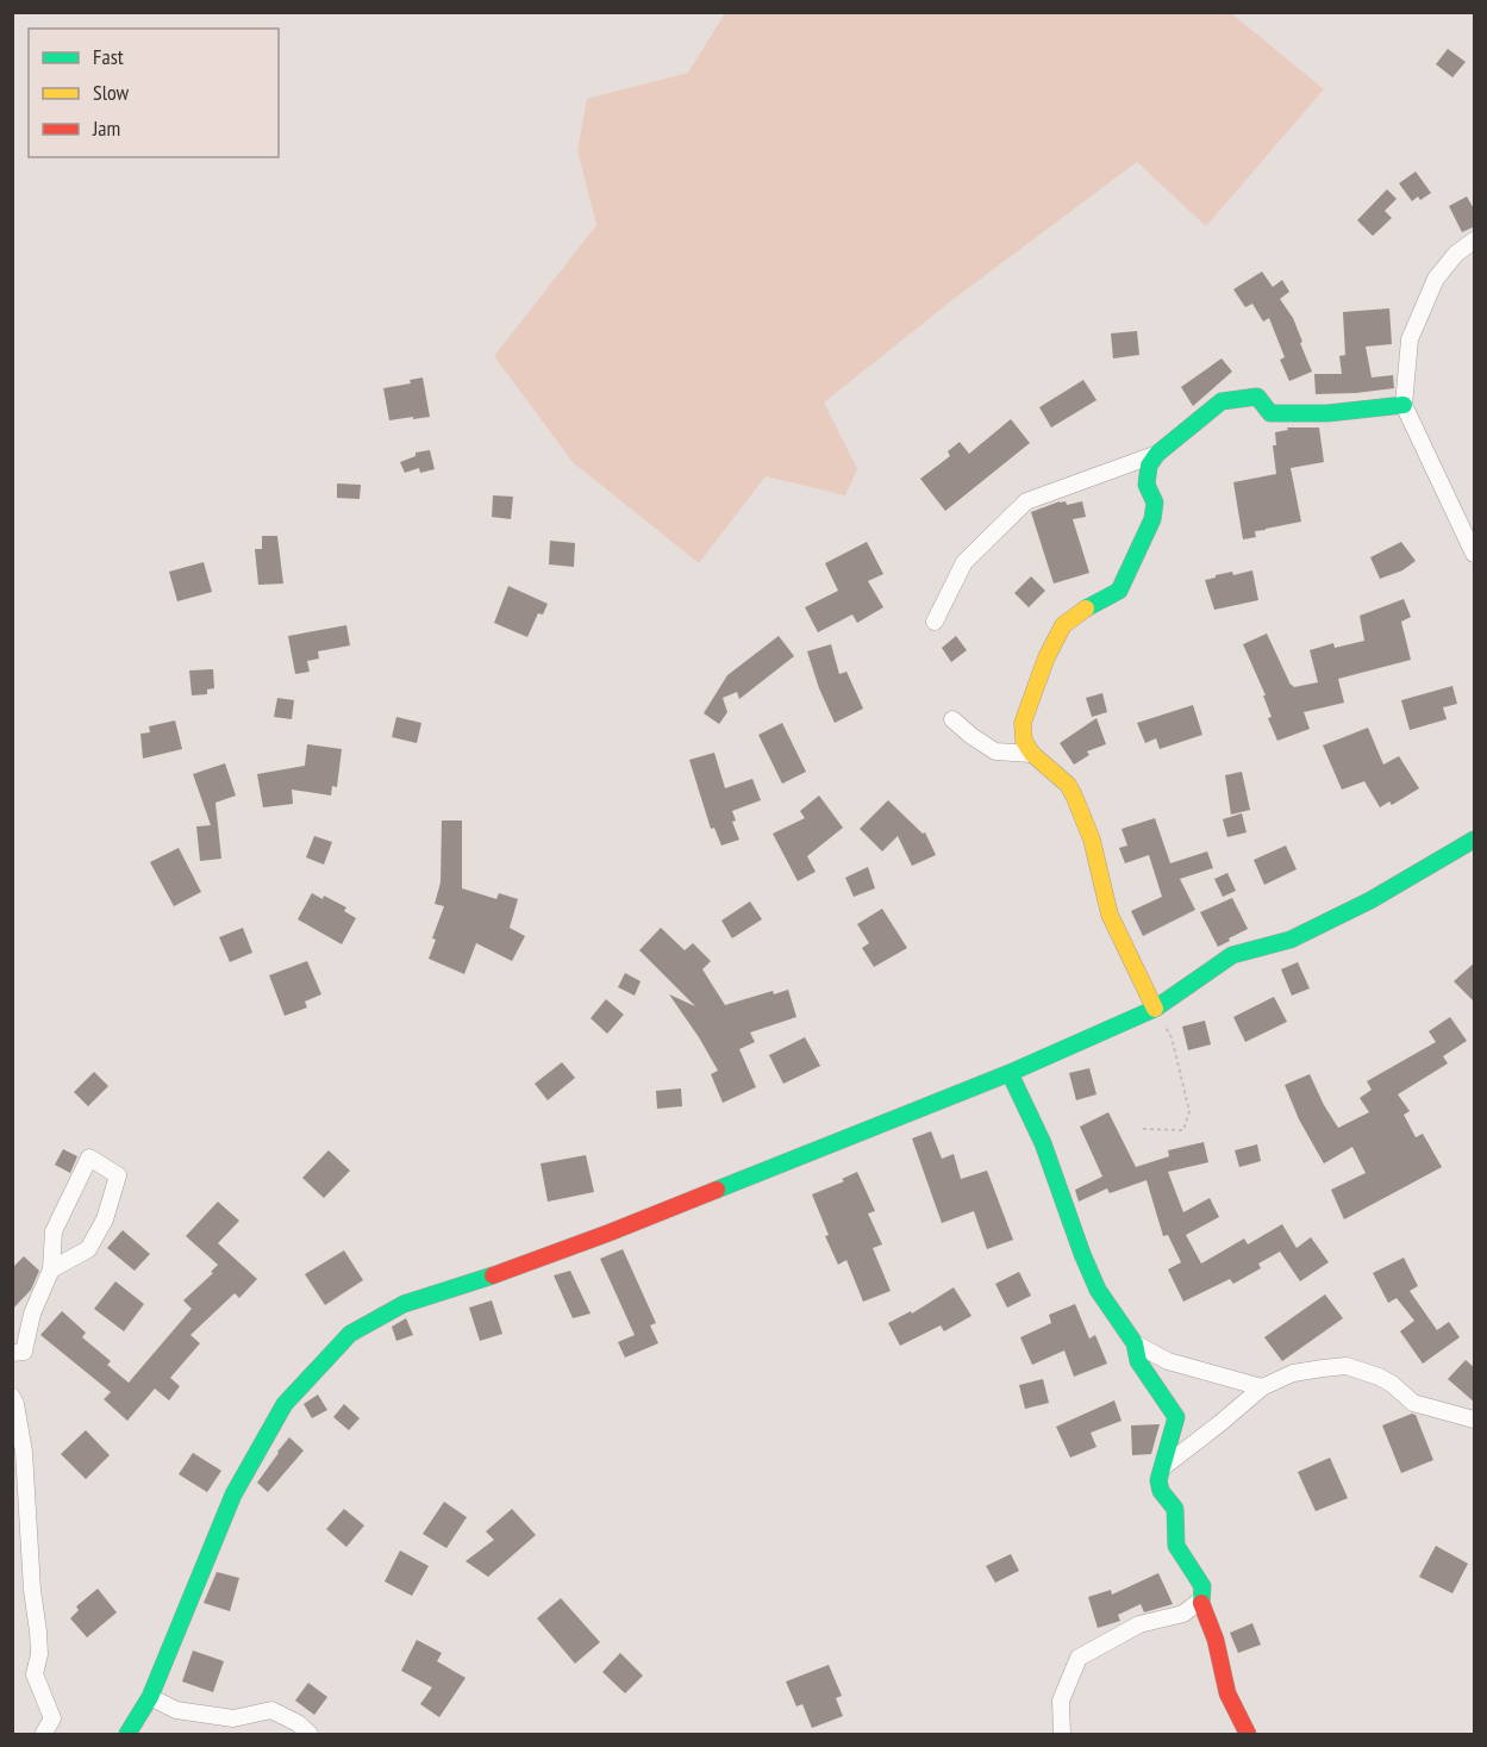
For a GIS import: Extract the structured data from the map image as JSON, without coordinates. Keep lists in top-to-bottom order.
{
  "legend": ["Fast", "Slow", "Jam"]
}
